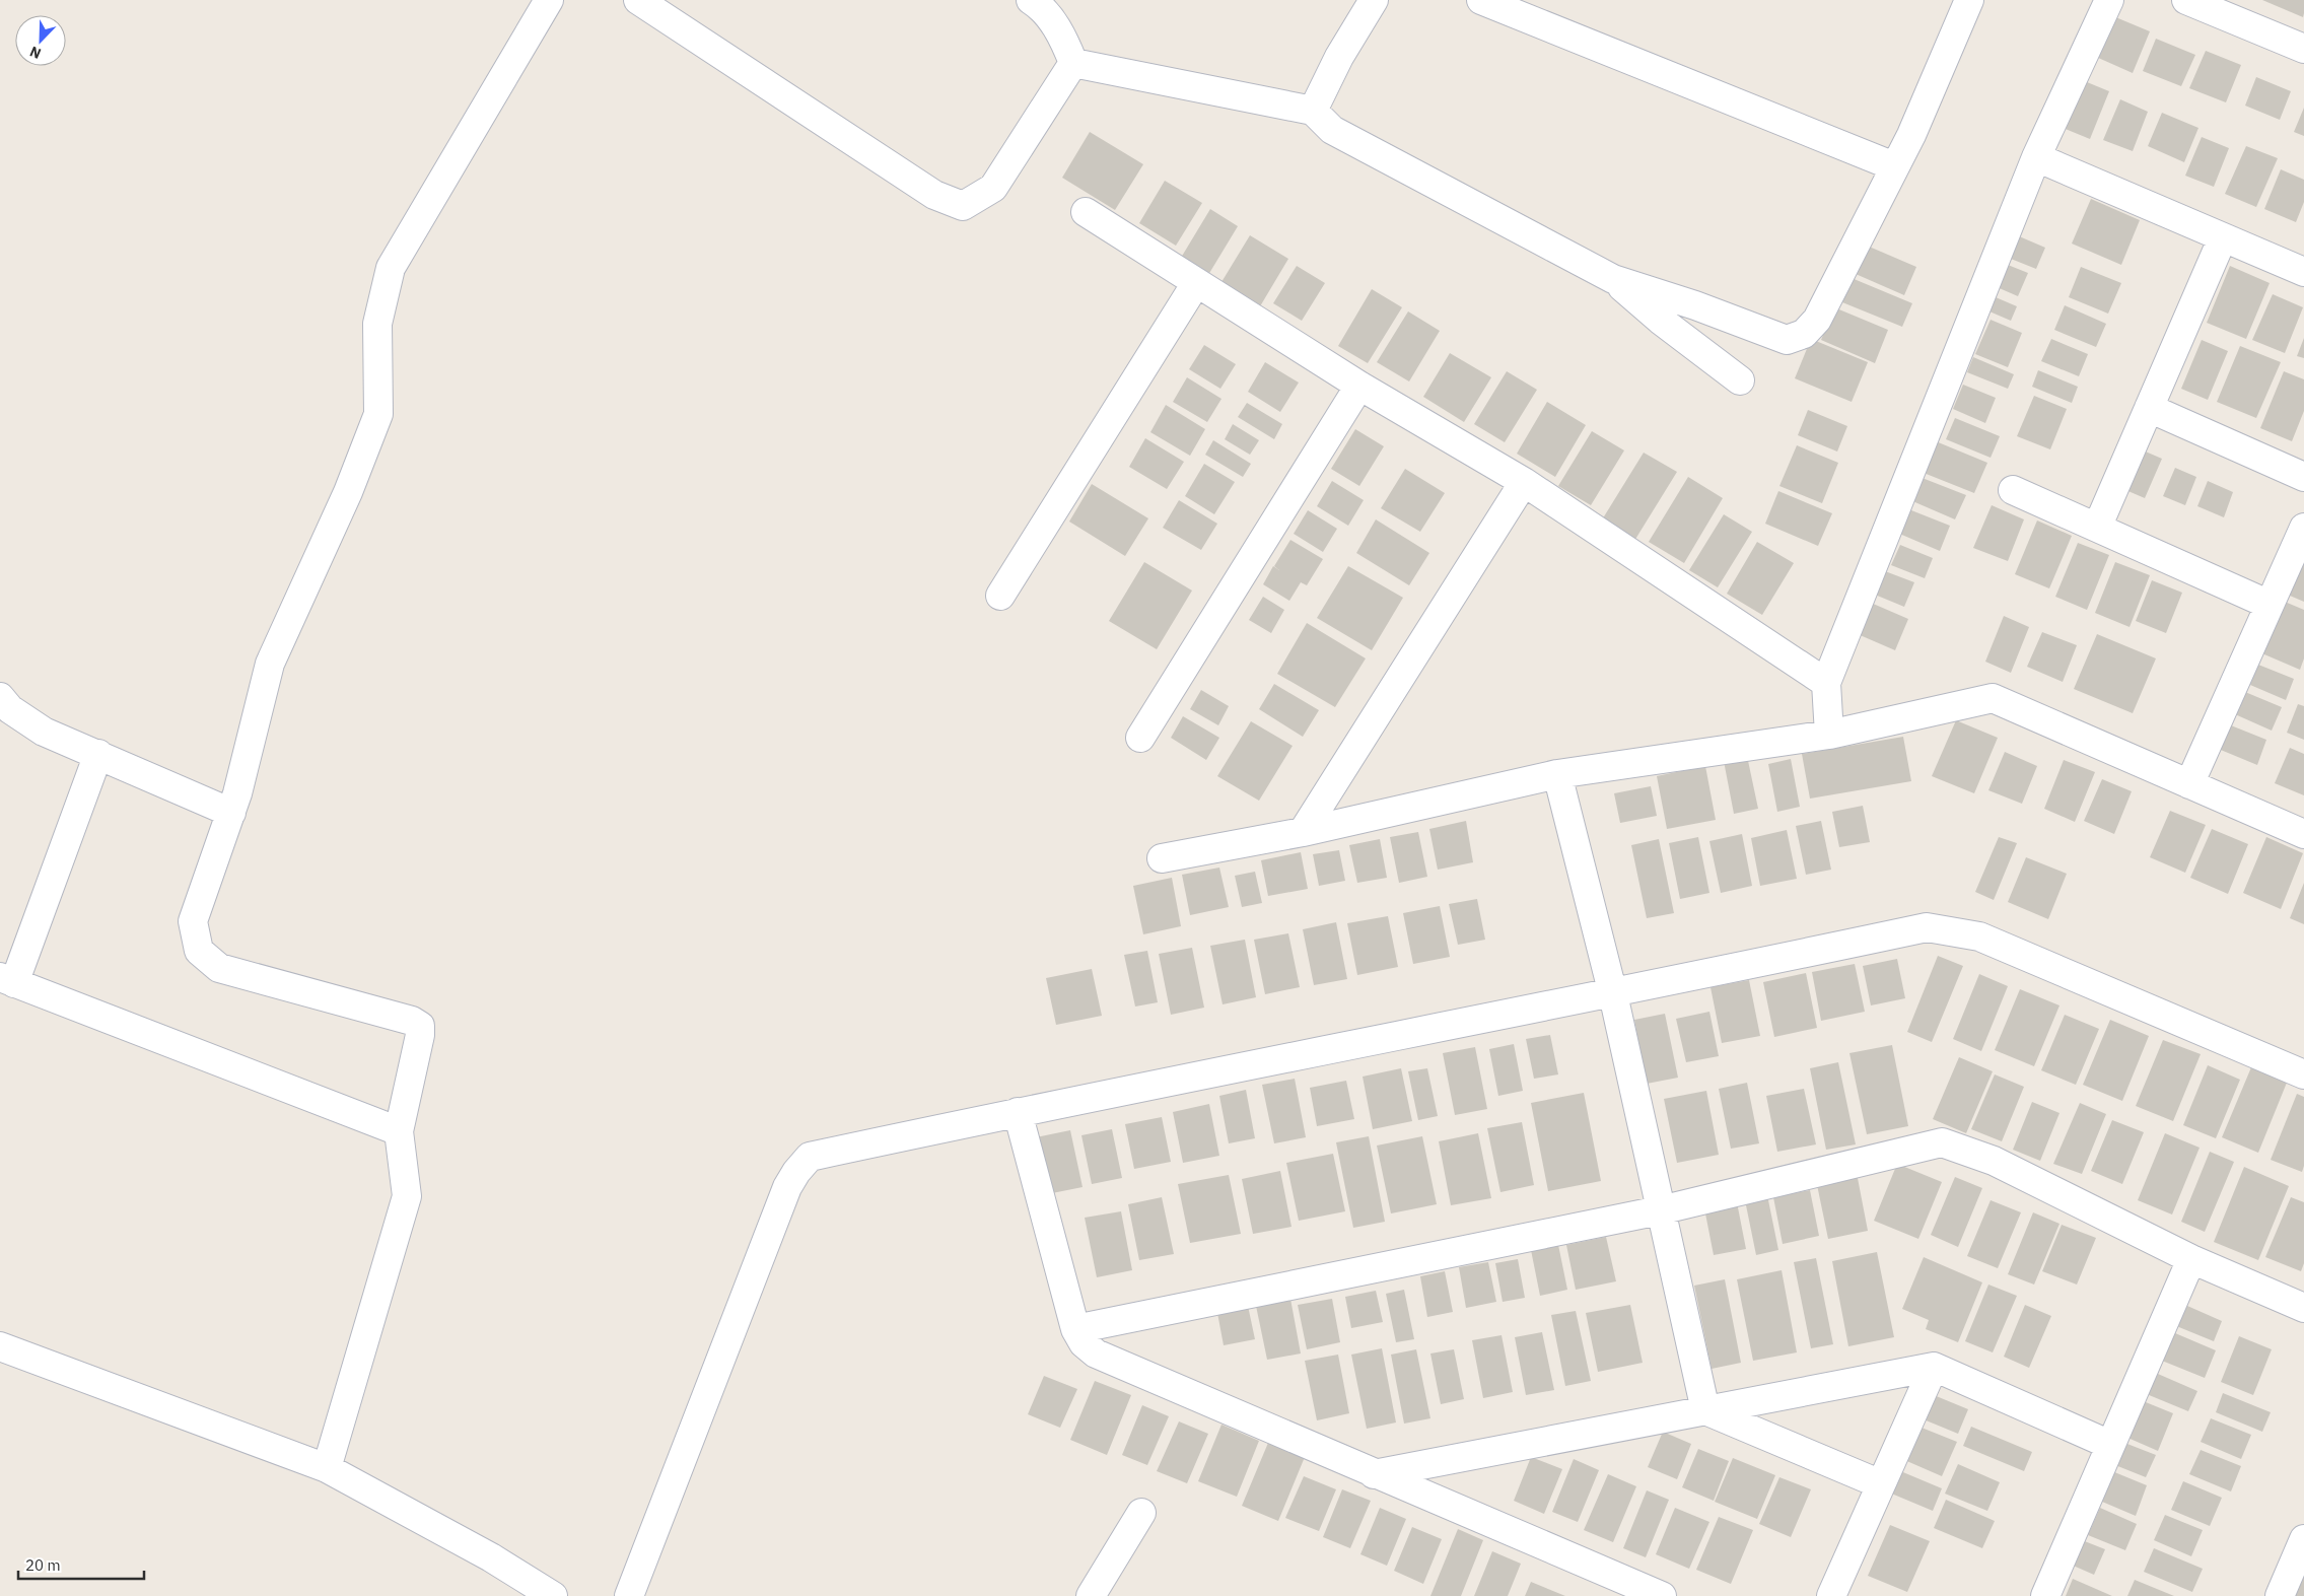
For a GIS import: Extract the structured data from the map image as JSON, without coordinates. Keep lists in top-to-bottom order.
{
  "scale_bar": "20 m",
  "north": "bottom left"
}
